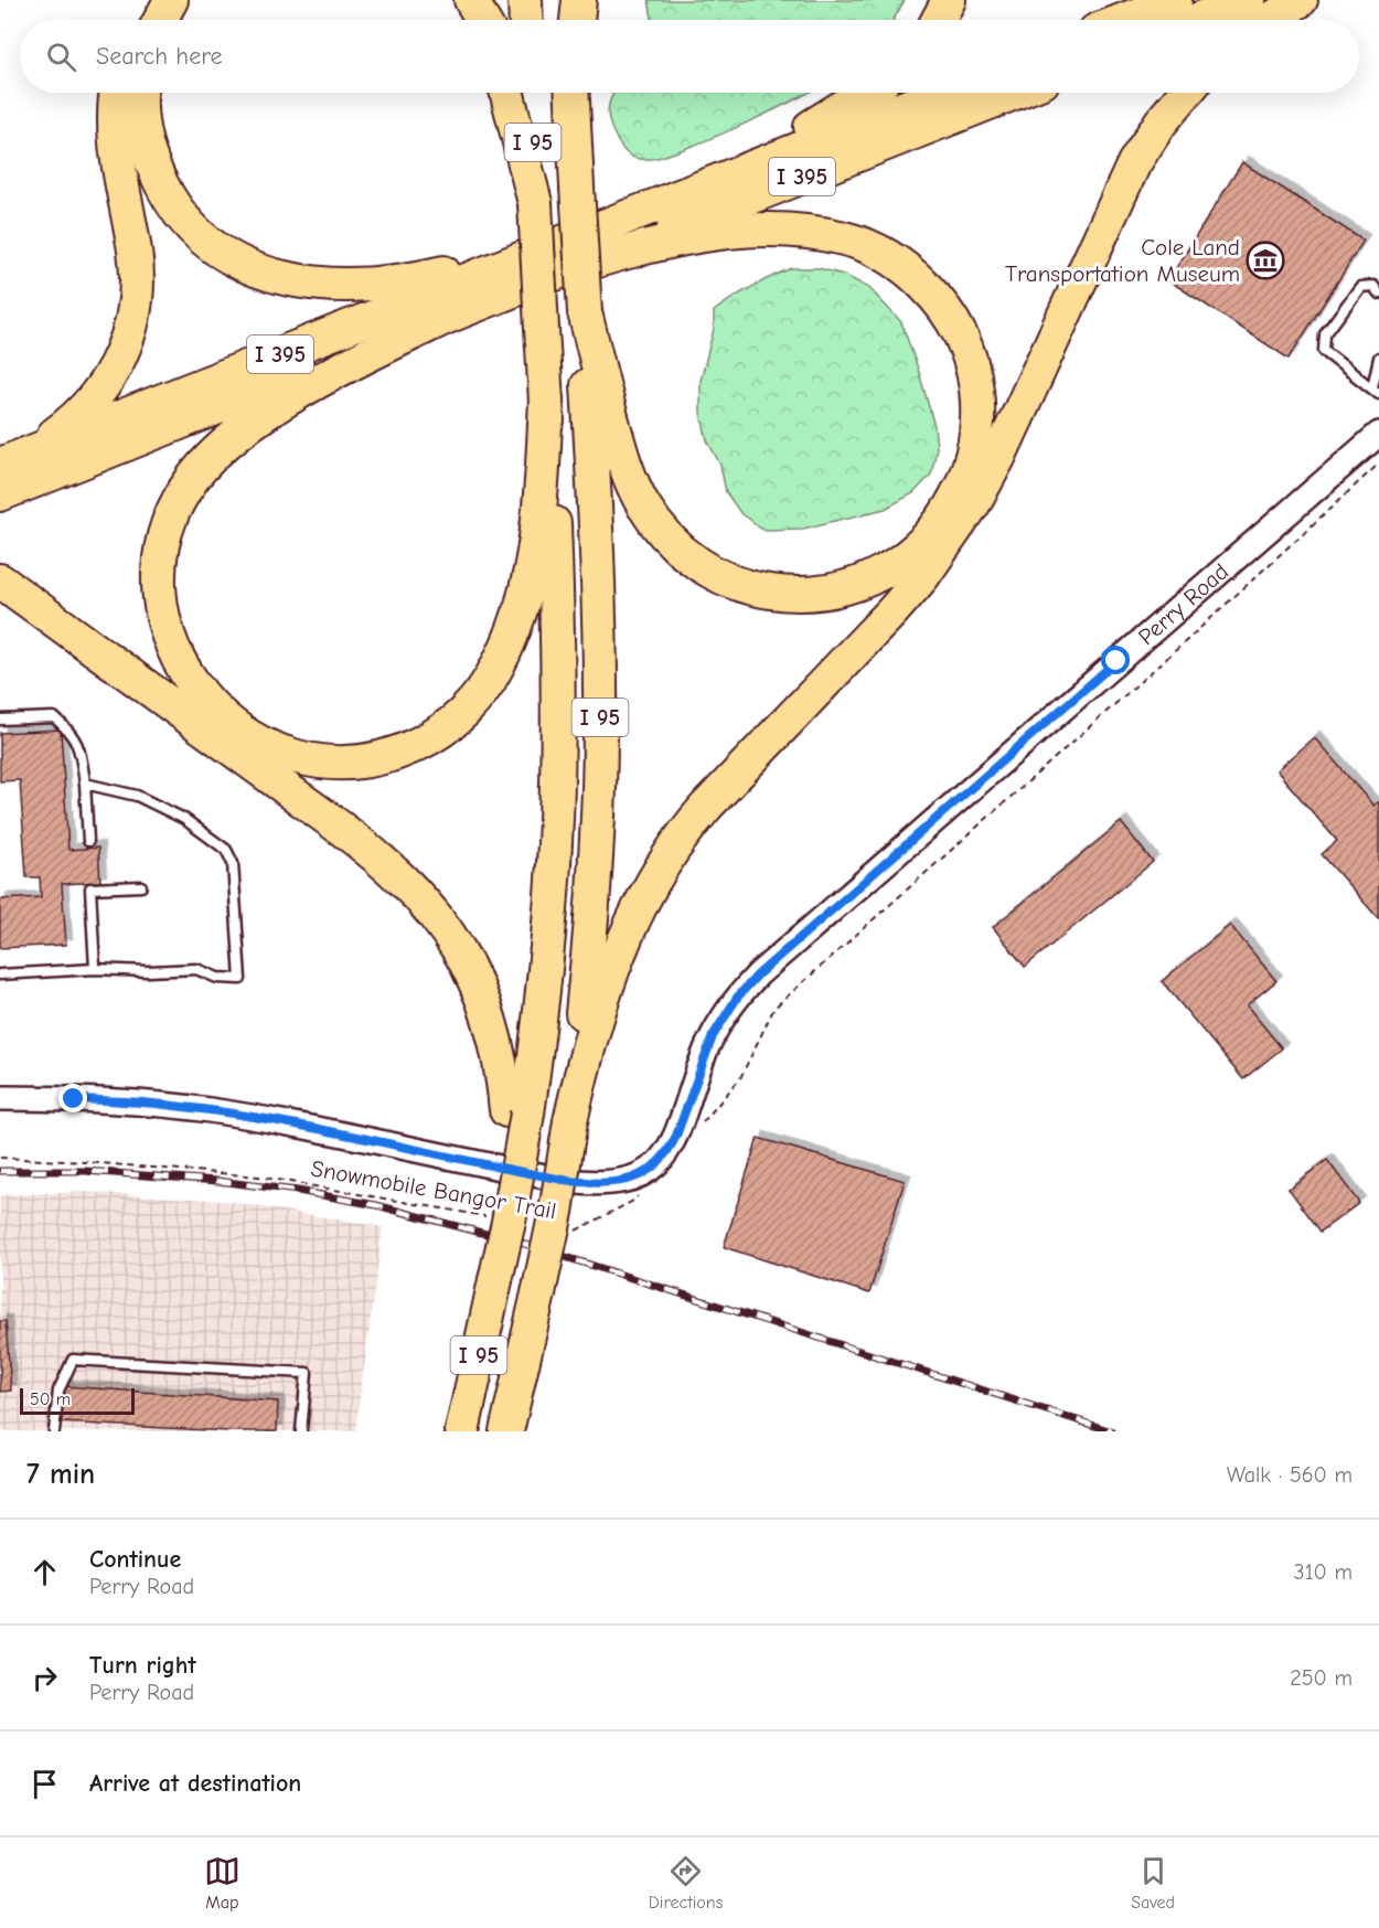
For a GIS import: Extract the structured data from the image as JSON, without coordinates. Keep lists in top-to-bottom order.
{
  "streets": {
    "highway": ["I 95", "I 395"],
    "street": ["Perry Road"],
    "path": ["Snowmobile Bangor Trail"]
  },
  "places": {
    "museum": ["Cole Land Transportation Museum"]
  },
  "scale_bar": "50 m",
  "page": {
    "search": "Search here",
    "scale": "50 m",
    "heading": ["7 min", "Walk · 560 m"],
    "list": [
      ["Continue", "Perry Road", "310 m"],
      ["Turn right", "Perry Road", "250 m"],
      "Arrive at destination"
    ],
    "nav": ["Map", "Directions", "Saved"]
  }
}
